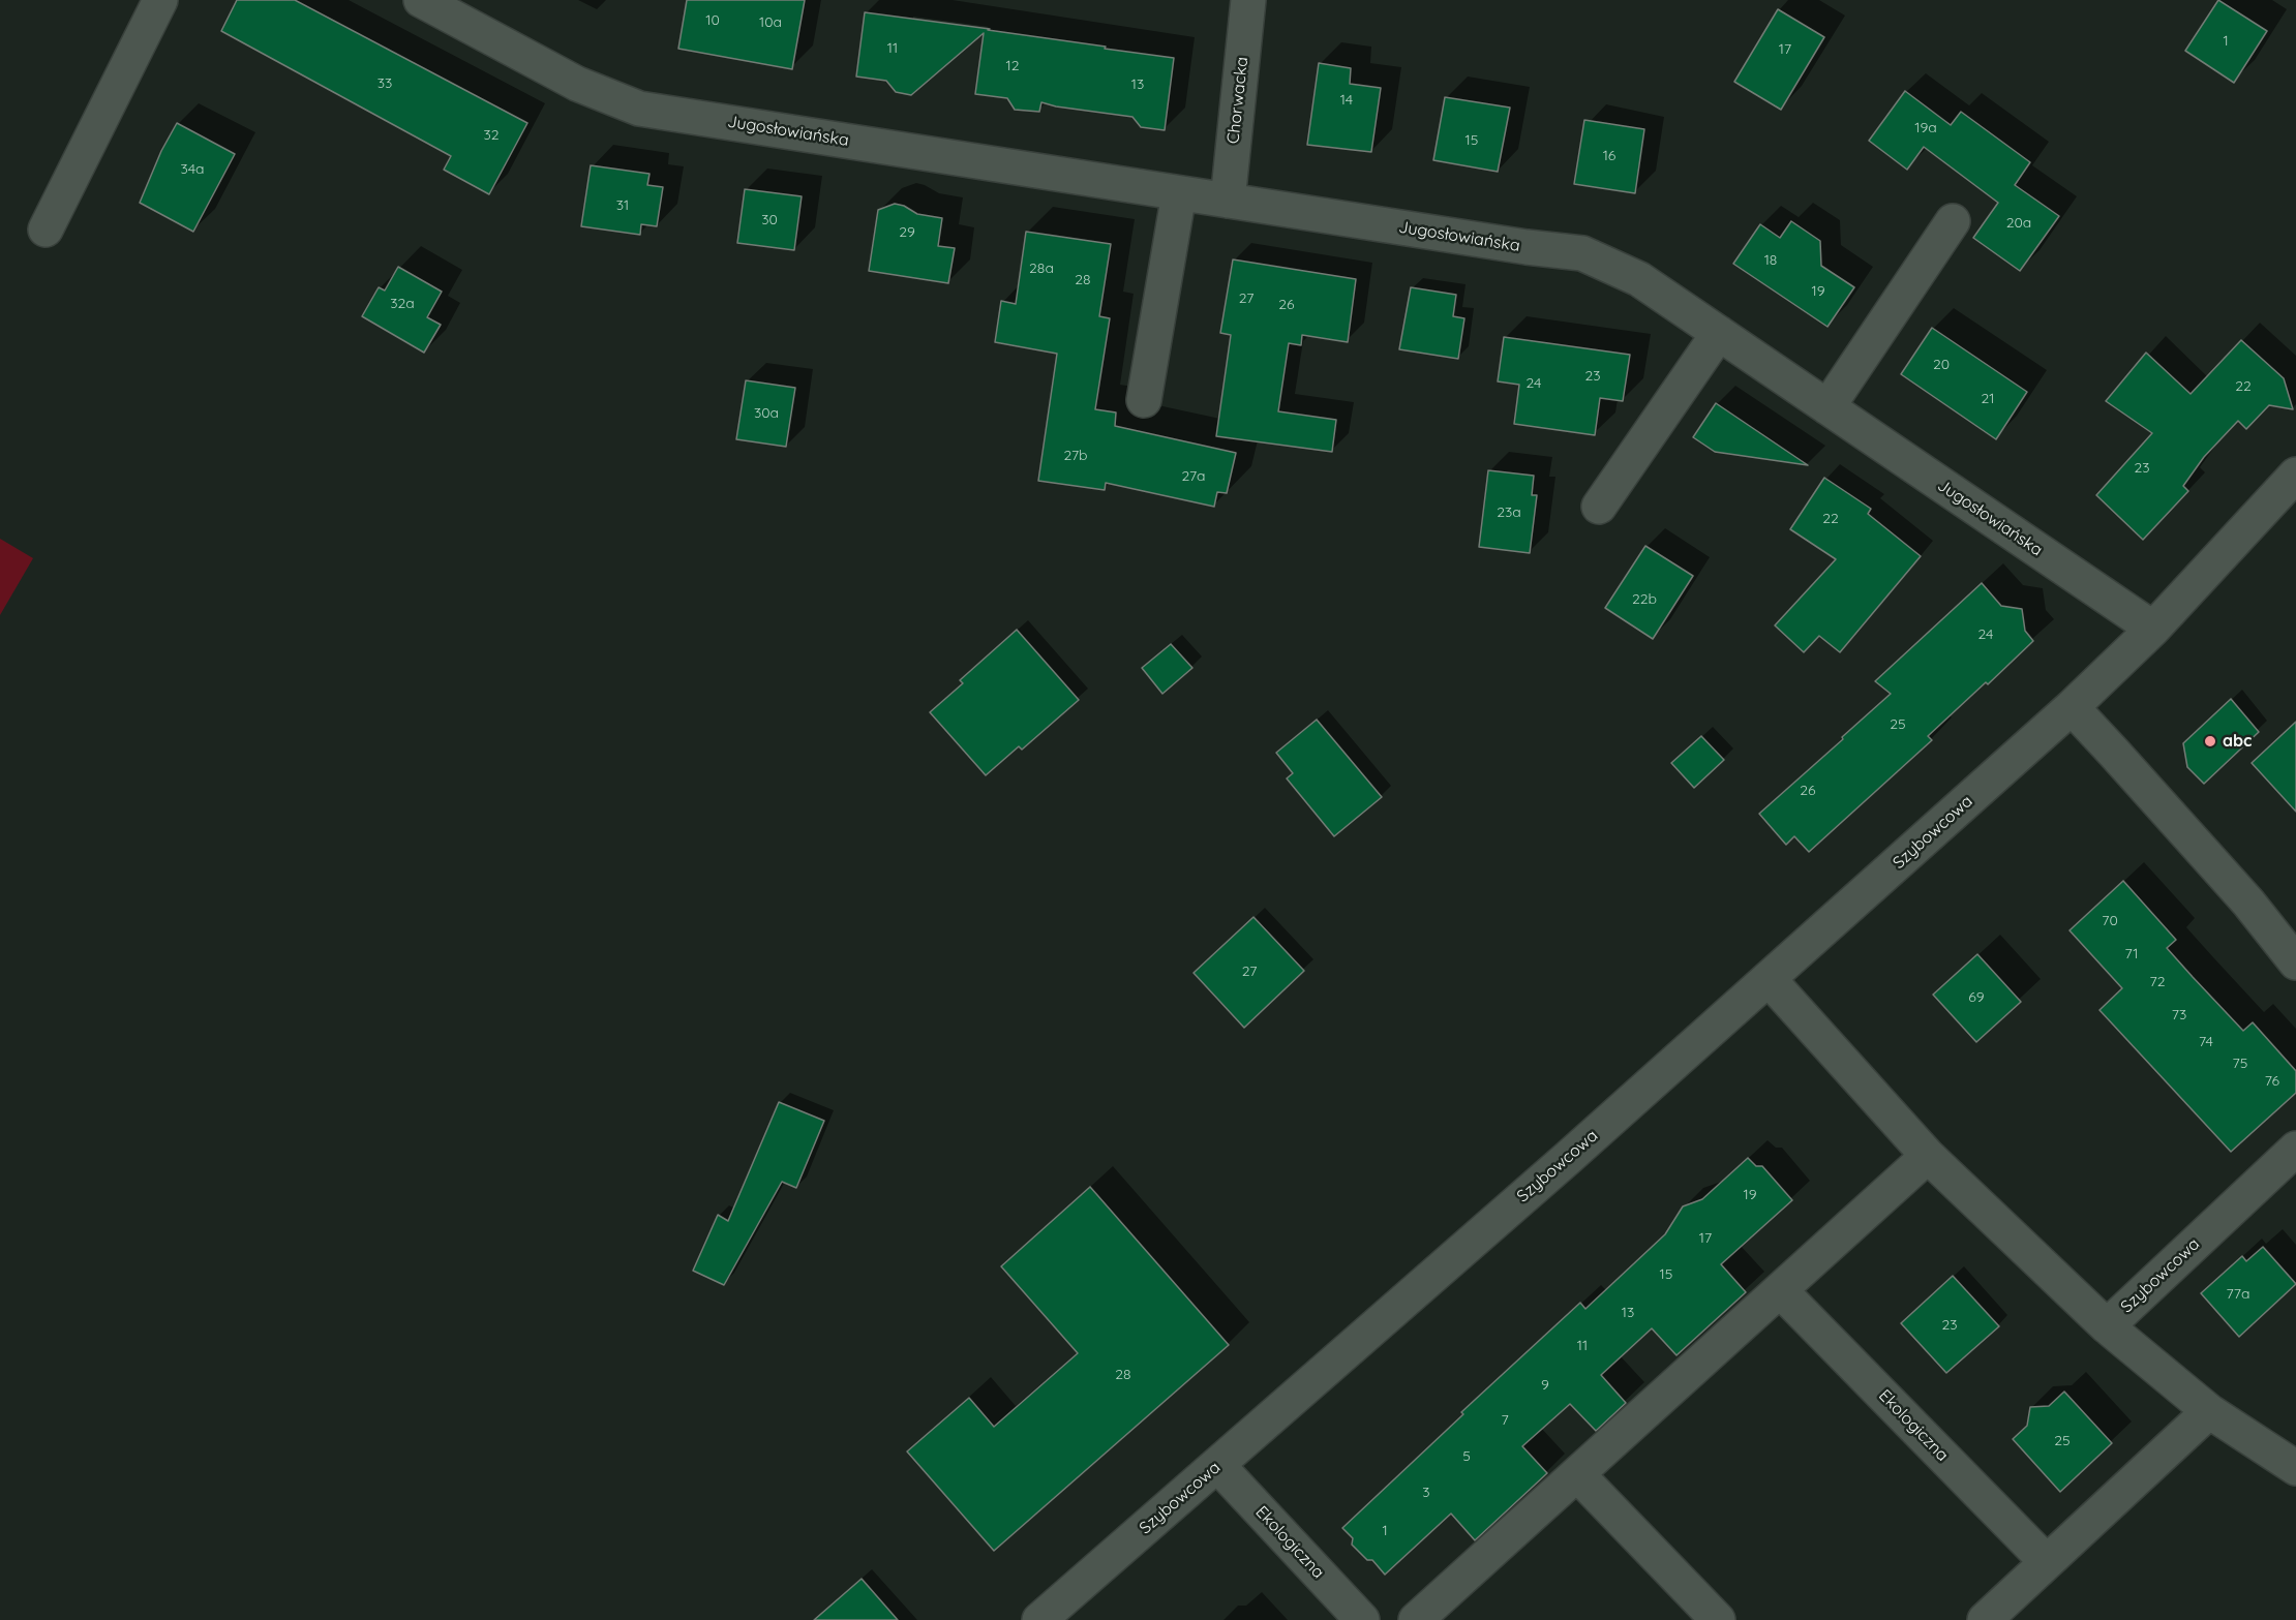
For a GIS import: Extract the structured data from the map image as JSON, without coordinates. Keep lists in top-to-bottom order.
{
  "streets": {
    "street": [
      "Chorwacka",
      "Jugosłowiańska",
      "Szybowcowa",
      "Ekologiczna"
    ]
  },
  "crossings": [
    ["Chorwacka", "Jugosłowiańska"],
    ["Jugosłowiańska", "Szybowcowa"],
    ["Szybowcowa", "Ekologiczna"]
  ],
  "places": ["abc"],
  "house_numbers": [
    "10",
    "10a",
    "1",
    "11",
    "17",
    "12",
    "33",
    "13",
    "14",
    "19a",
    "32",
    "15",
    "16",
    "34a",
    "31",
    "30",
    "20a",
    "29",
    "18",
    "28a",
    "28",
    "19",
    "27",
    "32a",
    "26",
    "20",
    "23",
    "24",
    "22",
    "21",
    "30a",
    "27b",
    "23",
    "27a",
    "23a",
    "22",
    "22b",
    "24",
    "25",
    "26",
    "70",
    "71",
    "27",
    "72",
    "69",
    "73",
    "74",
    "75",
    "76",
    "19",
    "17",
    "15",
    "77a",
    "13",
    "23",
    "11",
    "28",
    "9",
    "7",
    "25",
    "5",
    "3",
    "1"
  ]
}
